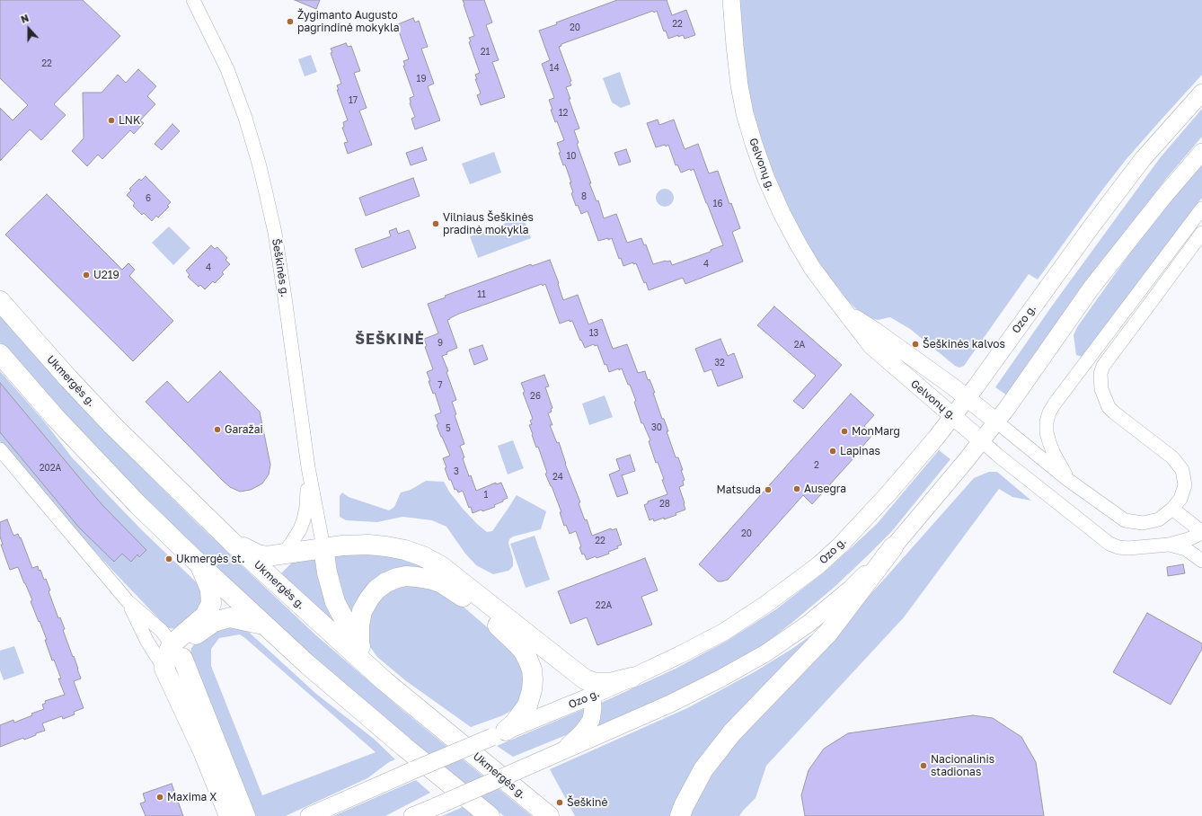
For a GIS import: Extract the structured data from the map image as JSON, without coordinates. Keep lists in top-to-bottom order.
{
  "streets": {
    "highway": ["Ukmergės g."],
    "main road": ["Gelvonų g.", "Ozo g."],
    "street": ["Šeškinės g."]
  },
  "crossings": [
    ["Gelvonų g.", "Ozo g."]
  ],
  "districts": ["ŠEŠKINĖ"],
  "places": [
    "Žygimanto Augusto pagrindinė mokykla",
    "LNK",
    "Vilniaus Šeškinės pradinė mokykla",
    "U219",
    "Šeškinės kalvos",
    "Garažai",
    "MonMarg",
    "Lapinas",
    "Ausegra",
    "Matsuda",
    "Ukmergės st.",
    "Nacionalinis stadionas",
    "Maxima X",
    "Šeškinė"
  ],
  "house_numbers": [
    "22",
    "20",
    "21",
    "22",
    "14",
    "19",
    "17",
    "12",
    "10",
    "8",
    "6",
    "16",
    "4",
    "4",
    "11",
    "13",
    "9",
    "2A",
    "32",
    "7",
    "26",
    "30",
    "5",
    "2",
    "202A",
    "3",
    "24",
    "1",
    "28",
    "20",
    "22",
    "22A"
  ],
  "north": "top"
}
